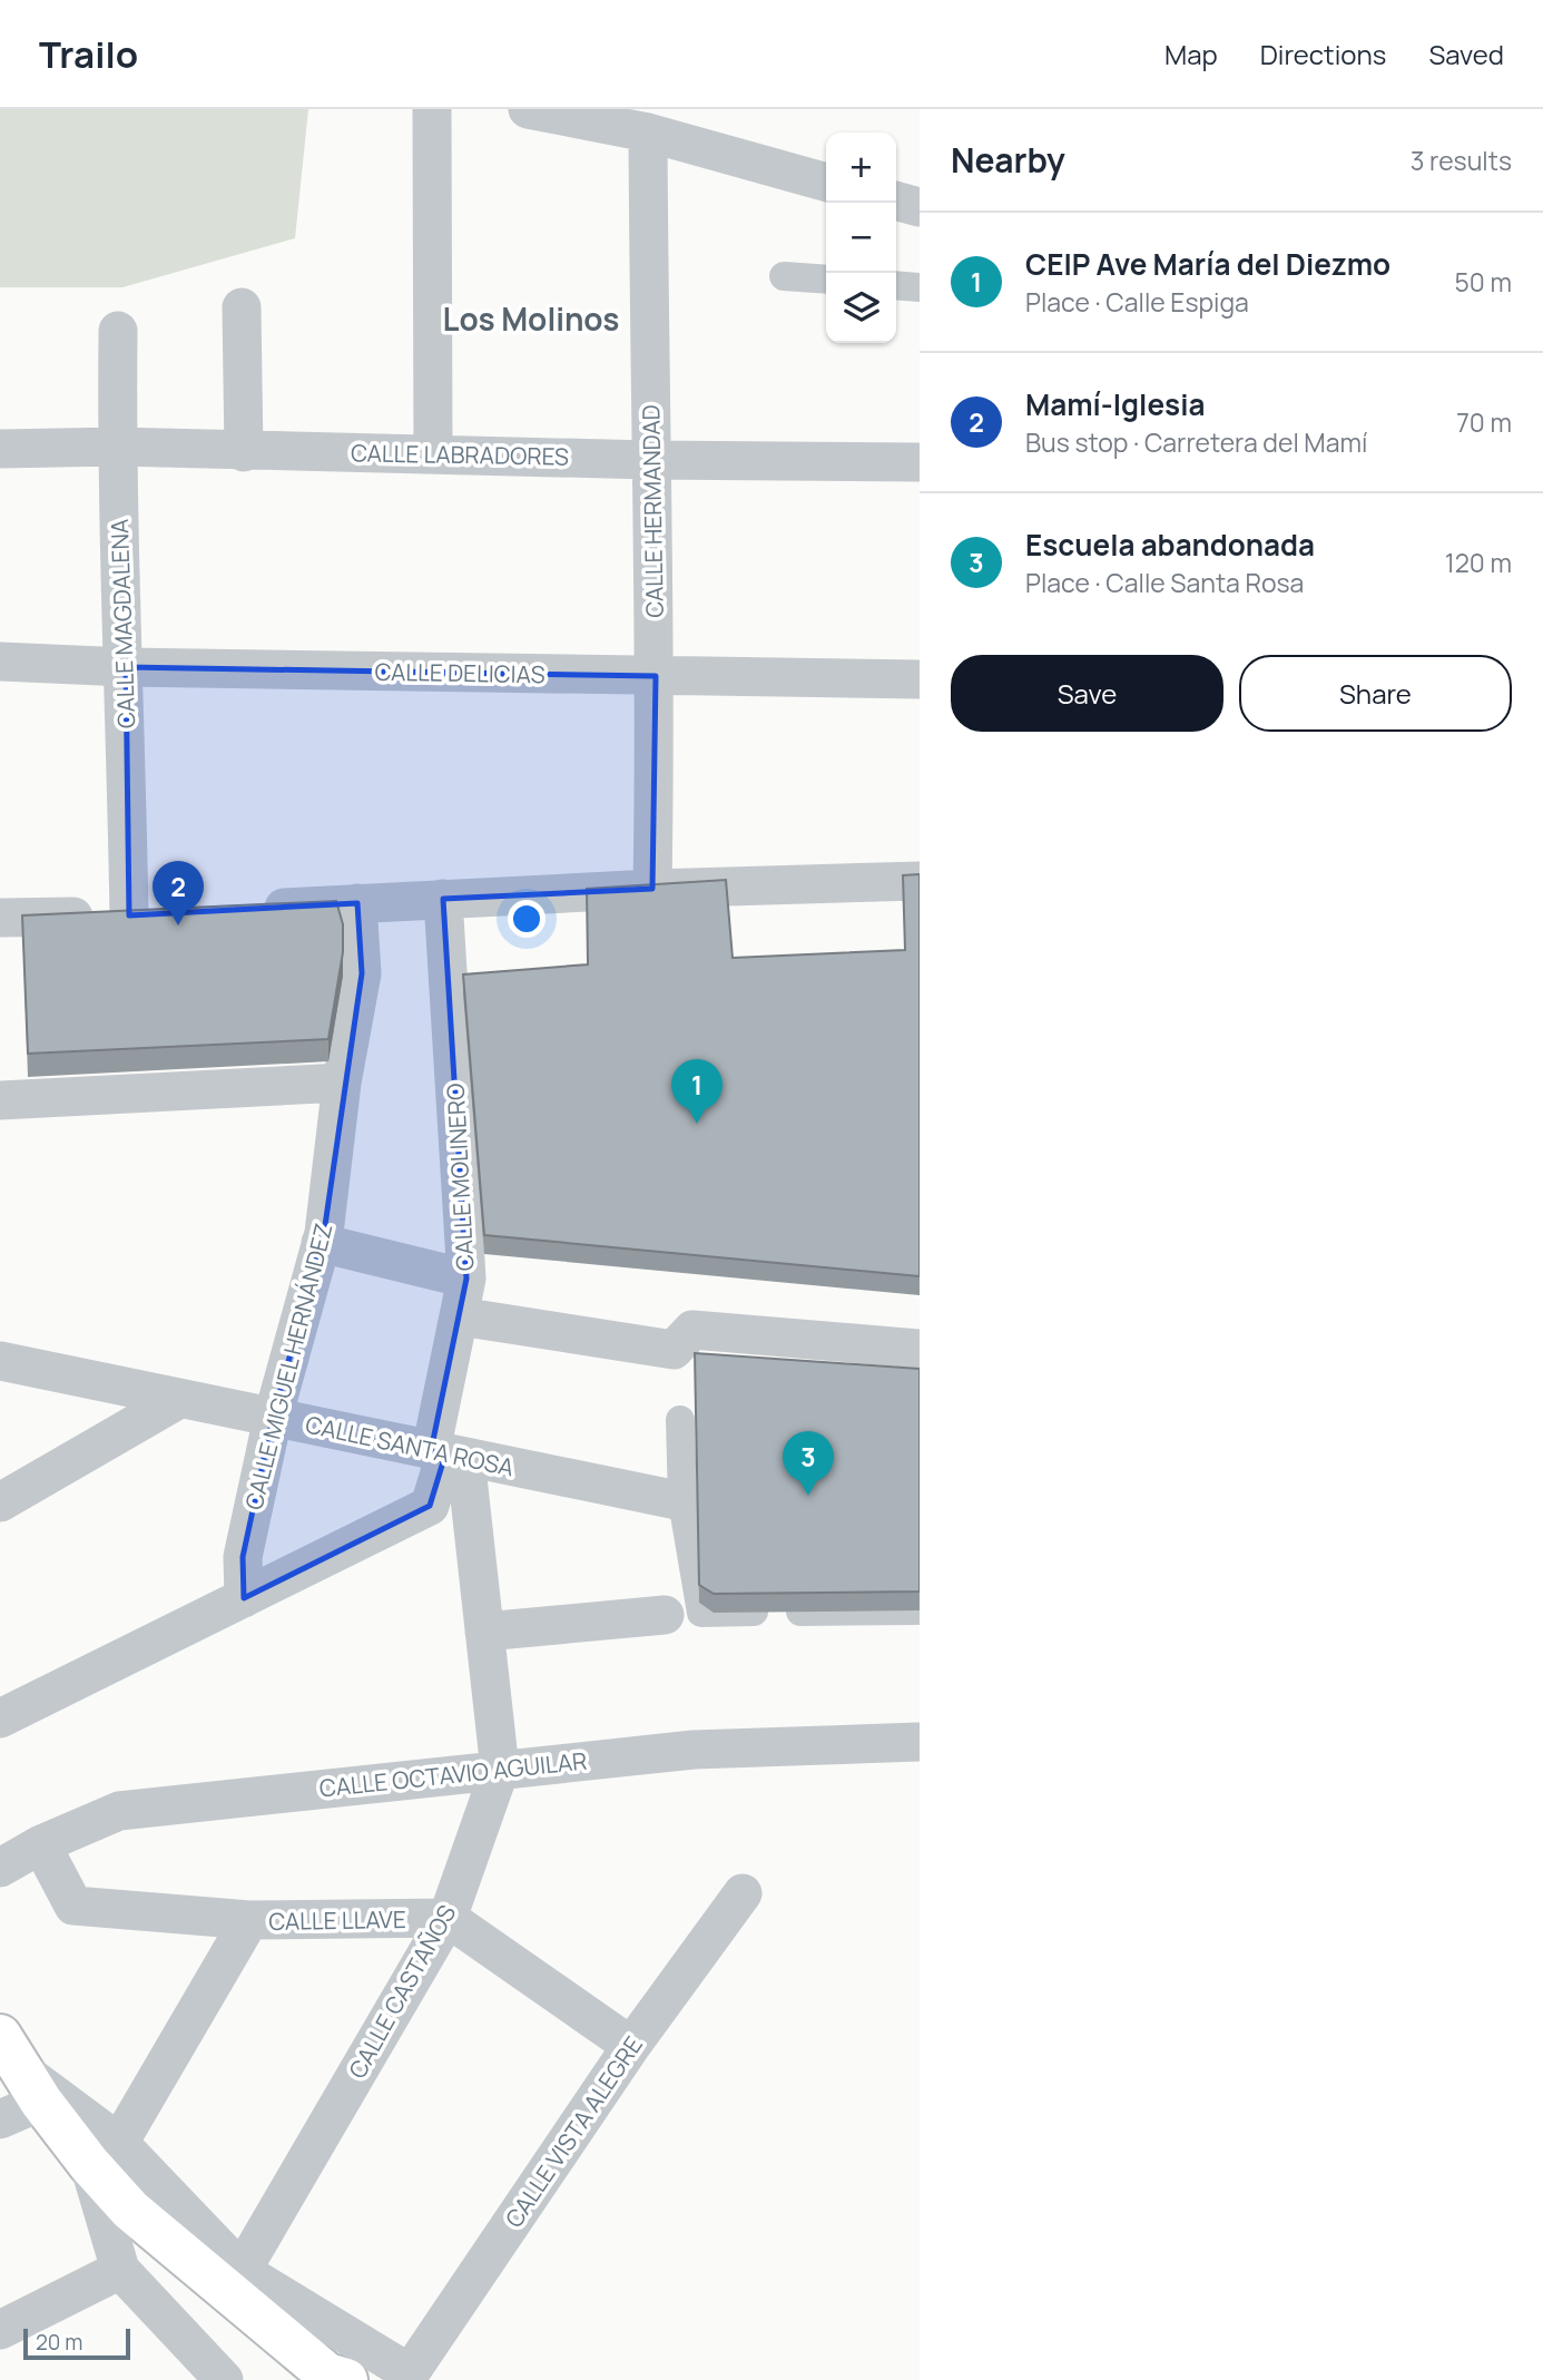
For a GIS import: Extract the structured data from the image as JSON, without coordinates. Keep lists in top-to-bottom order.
{
  "streets": {
    "street": [
      "CALLE LABRADORES",
      "CALLE HERMANDAD",
      "CALLE MAGDALENA",
      "CALLE DELICIAS",
      "CALLE MOLINERO",
      "CALLE MIGUEL HERNÁNDEZ",
      "CALLE SANTA ROSA",
      "CALLE OCTAVIO AGUILAR",
      "CALLE LLAVE",
      "CALLE CASTAÑOS",
      "CALLE VISTA ALEGRE"
    ]
  },
  "crossings": [
    ["CALLE LABRADORES", "CALLE HERMANDAD"],
    ["CALLE LABRADORES", "CALLE MAGDALENA"],
    ["CALLE HERMANDAD", "CALLE DELICIAS"],
    ["CALLE MAGDALENA", "CALLE DELICIAS"],
    ["CALLE MOLINERO", "CALLE SANTA ROSA"],
    ["CALLE MOLINERO", "CALLE CASTAÑOS"],
    ["CALLE MIGUEL HERNÁNDEZ", "CALLE SANTA ROSA"],
    ["CALLE SANTA ROSA", "CALLE CASTAÑOS"],
    ["CALLE OCTAVIO AGUILAR", "CALLE LLAVE"],
    ["CALLE OCTAVIO AGUILAR", "CALLE CASTAÑOS"],
    ["CALLE LLAVE", "CALLE CASTAÑOS"]
  ],
  "districts": ["Los Molinos"],
  "scale_bar": "20 m",
  "page": {
    "header": "Trailo",
    "nav": ["Map", "Directions", "Saved"],
    "heading": ["Nearby", "3 results"],
    "map_buttons": ["+", "−"],
    "list": [
      {
        "mark": "1",
        "name": "CEIP Ave María del Diezmo",
        "note": "Place · Calle Espiga",
        "value": "50 m"
      },
      {
        "mark": "2",
        "name": "Mamí-Iglesia",
        "note": "Bus stop · Carretera del Mamí",
        "value": "70 m"
      },
      {
        "mark": "3",
        "name": "Escuela abandonada",
        "note": "Place · Calle Santa Rosa",
        "value": "120 m"
      }
    ],
    "buttons": ["Save", "Share"],
    "pins": ["2", "1", "3"],
    "scale": "20 m"
  }
}
